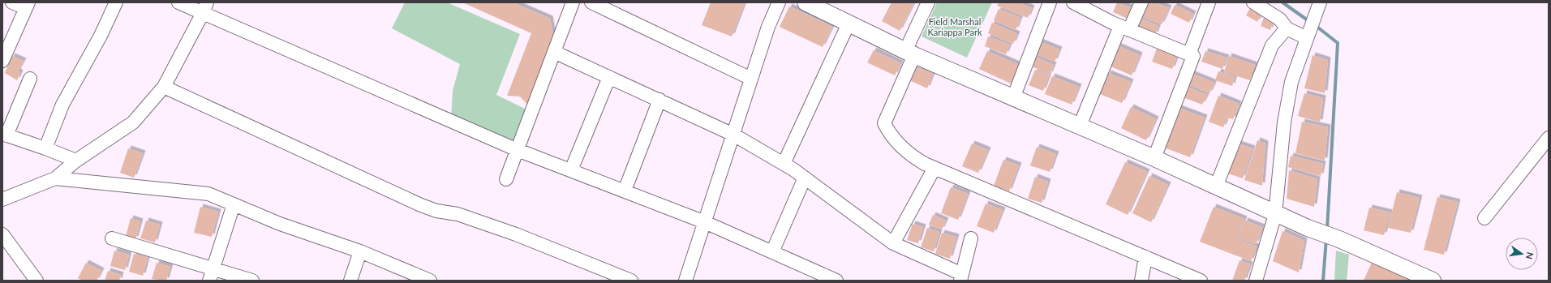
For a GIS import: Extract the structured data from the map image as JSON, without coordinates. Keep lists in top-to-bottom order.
{
  "parks": ["Field Marshal Kariappa Park"],
  "north": "right"
}
